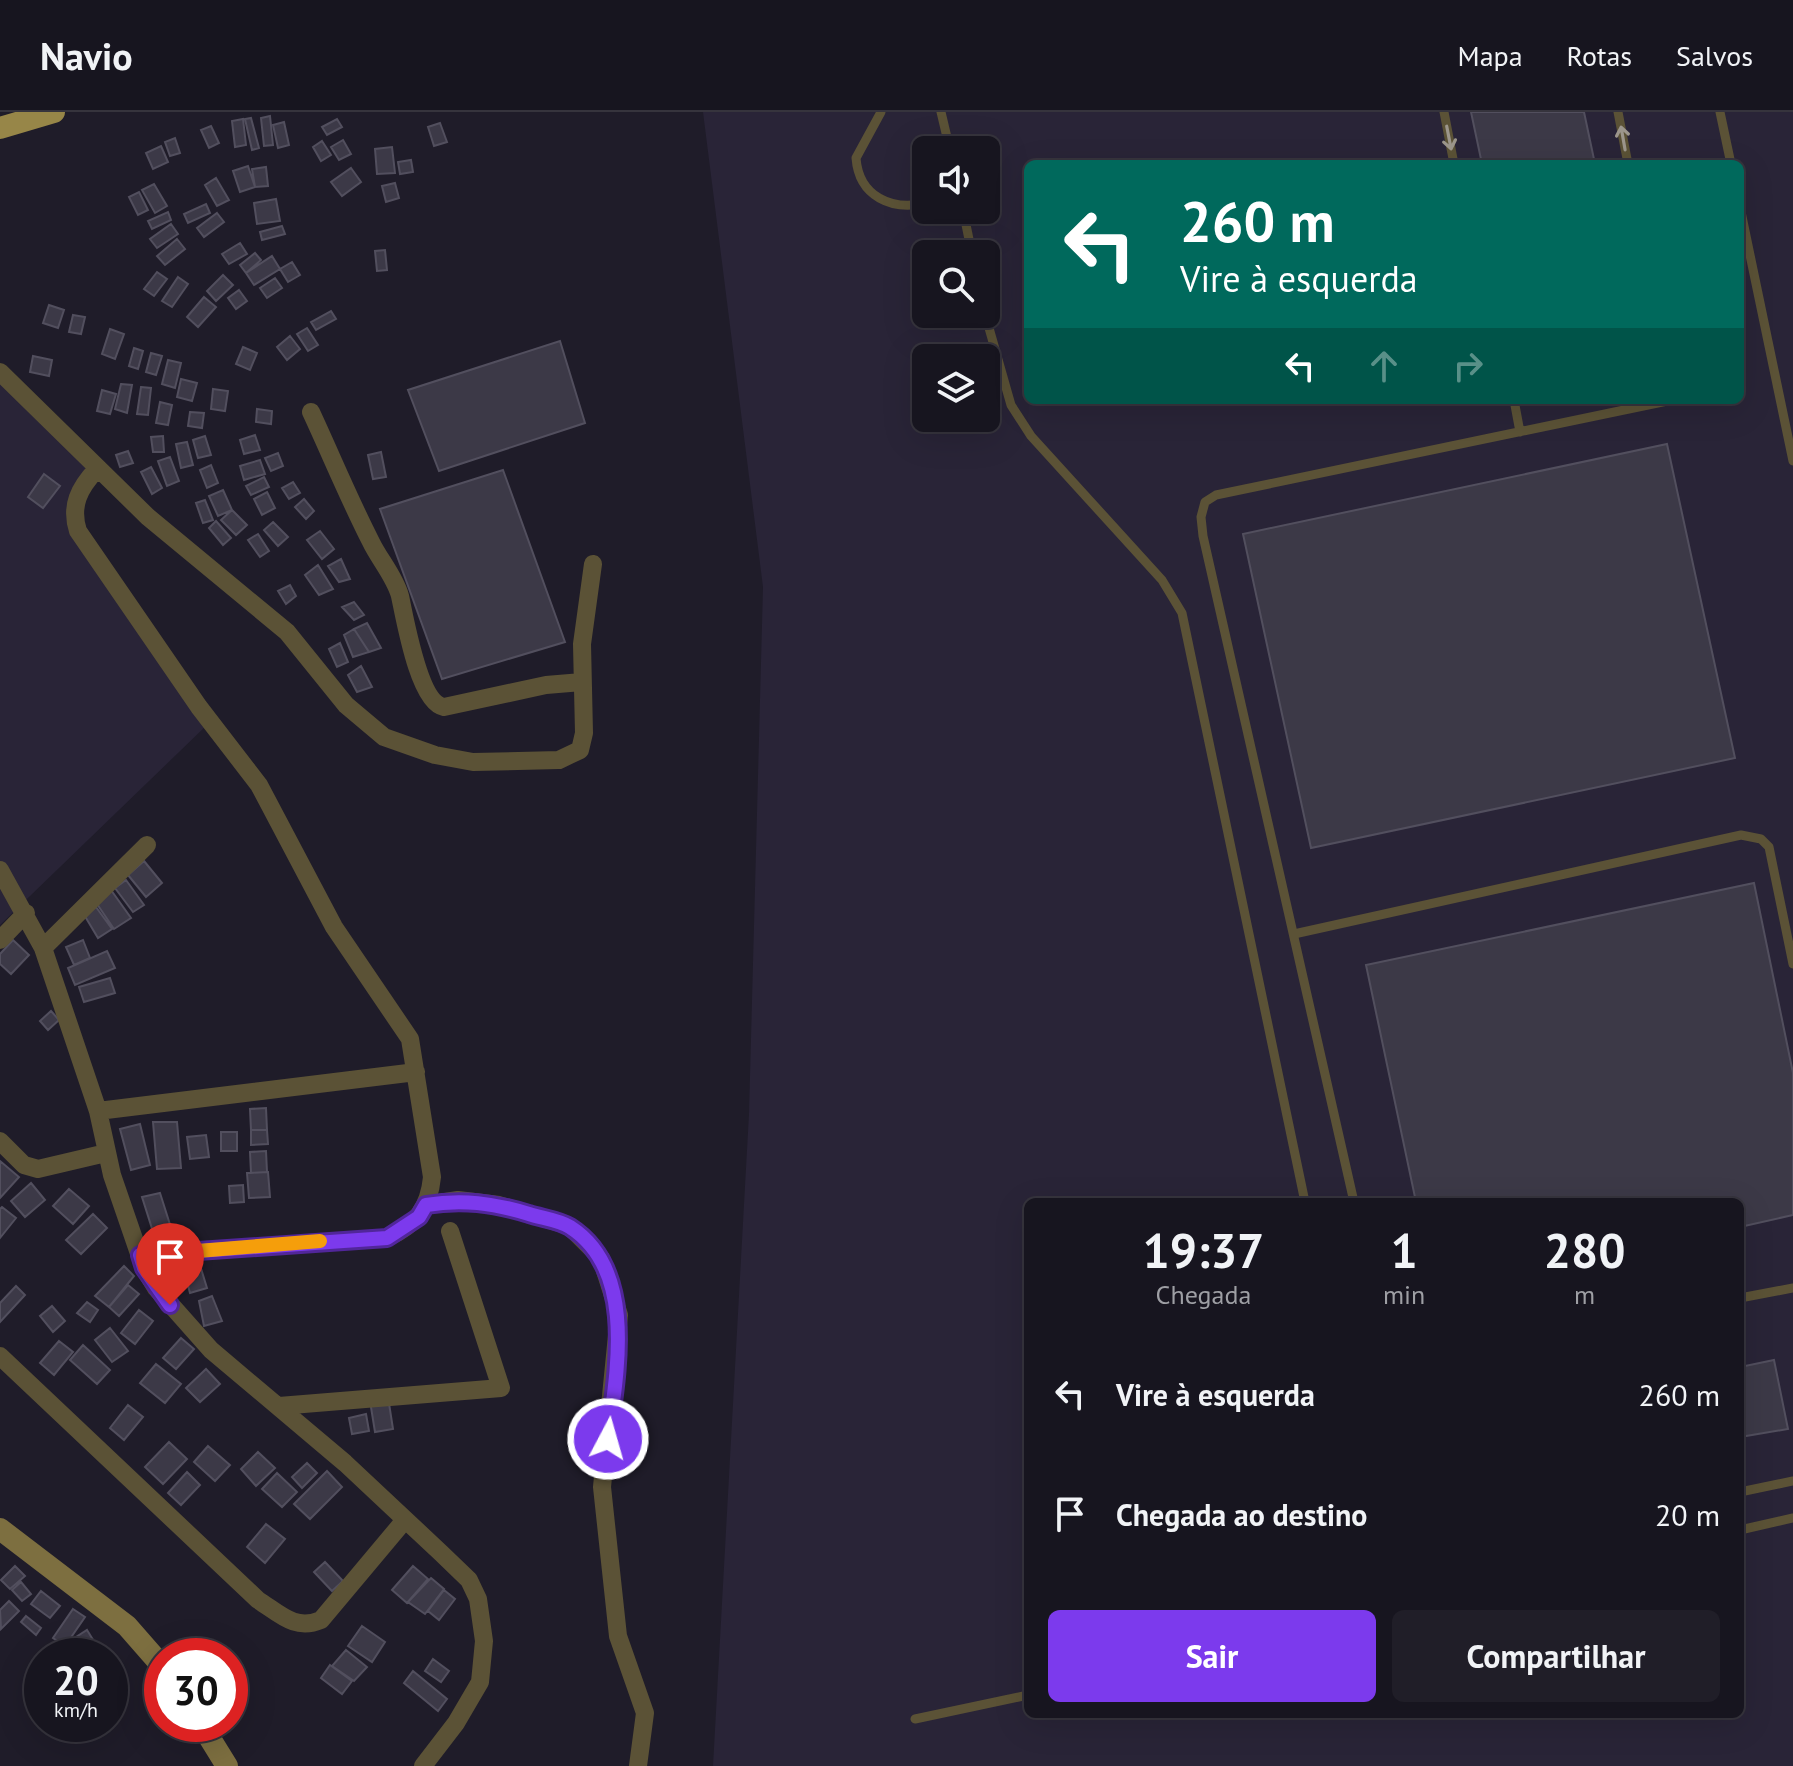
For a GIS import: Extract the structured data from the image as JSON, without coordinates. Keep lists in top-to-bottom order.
{
  "page": {
    "header": "Navio",
    "nav": ["Mapa", "Rotas", "Salvos"],
    "turn": ["260 m", "Vire à esquerda"],
    "eta": [
      "19:37",
      "Chegada",
      "1",
      "min",
      "280",
      "m"
    ],
    "list": [
      {
        "name": "Vire à esquerda",
        "value": "260 m"
      },
      {
        "name": "Chegada ao destino",
        "value": "20 m"
      }
    ],
    "buttons": ["Sair", "Compartilhar"],
    "speed": "20 km/h",
    "limit": "30"
  }
}
